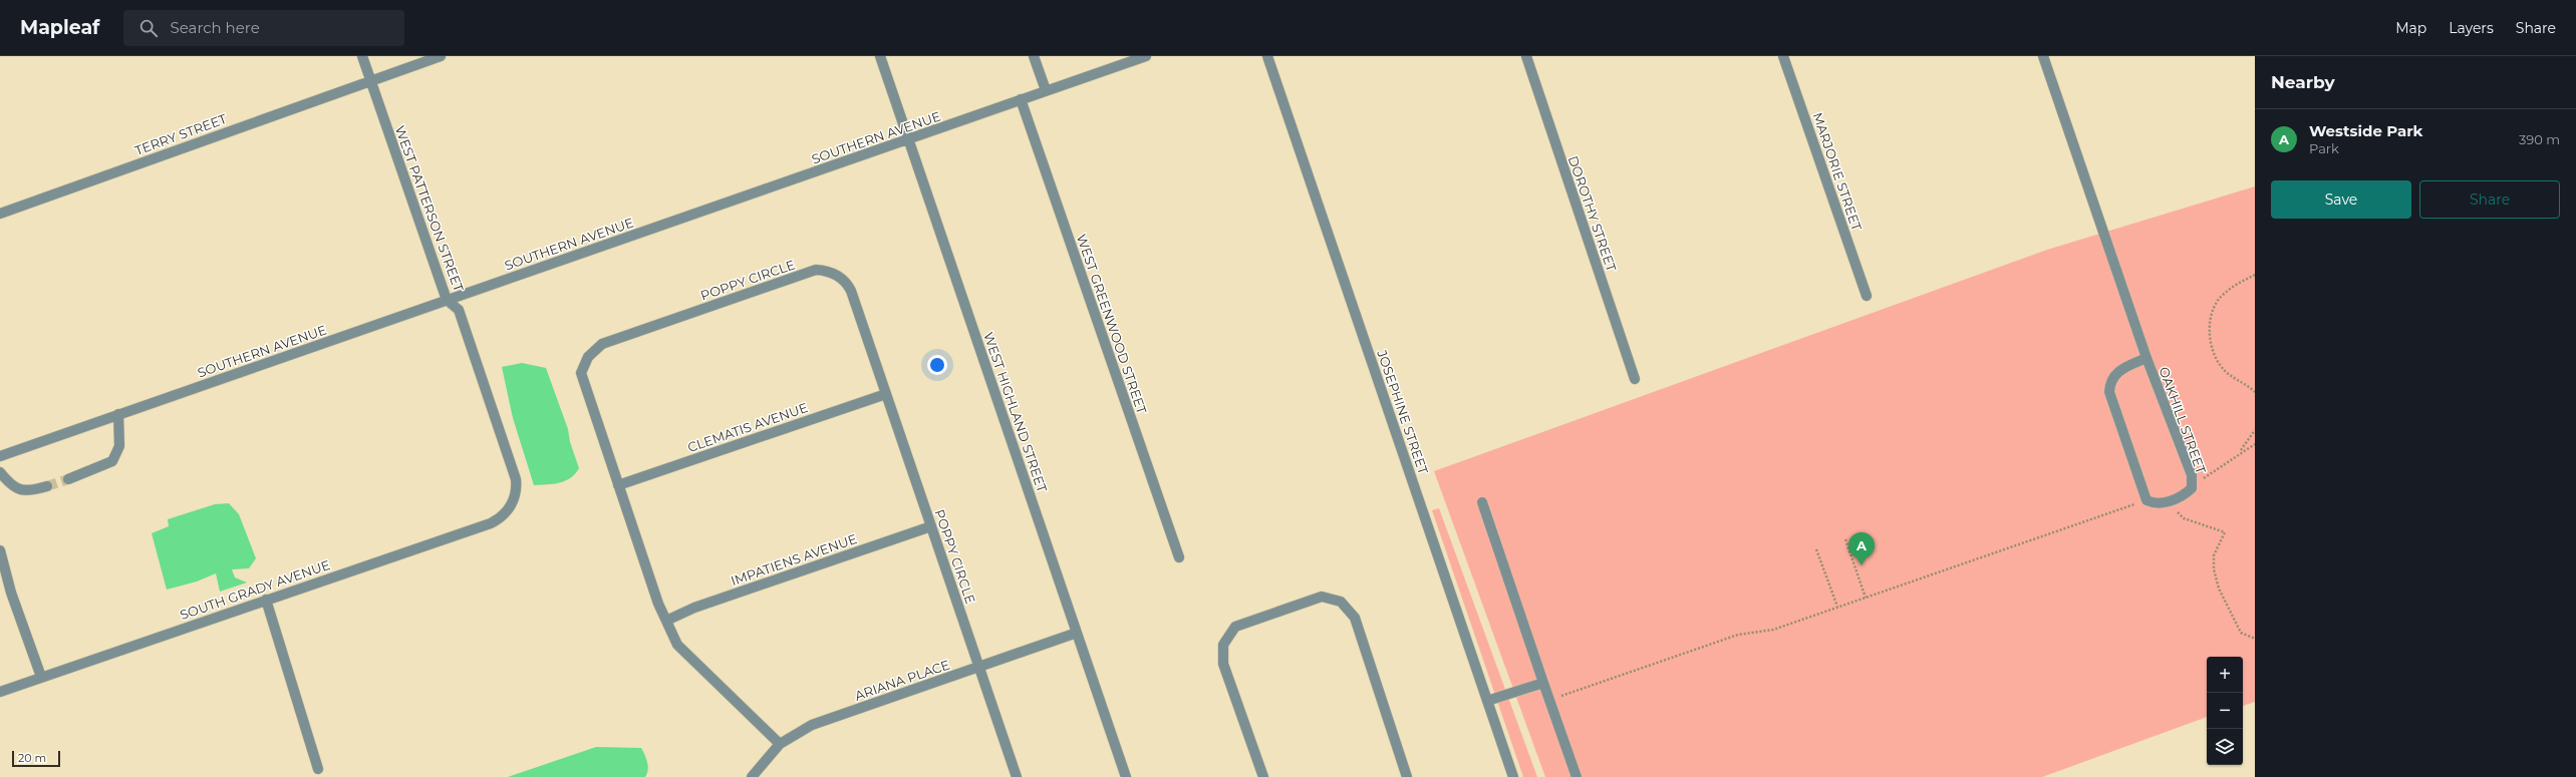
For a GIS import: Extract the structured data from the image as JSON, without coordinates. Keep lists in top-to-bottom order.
{
  "streets": {
    "street": [
      "TERRY STREET",
      "SOUTHERN AVENUE",
      "MARJORIE STREET",
      "WEST PATTERSON STREET",
      "DOROTHY STREET",
      "POPPY CIRCLE",
      "WEST GREENWOOD STREET",
      "WEST HIGHLAND STREET",
      "JOSEPHINE STREET",
      "OAKHILL STREET",
      "CLEMATIS AVENUE",
      "IMPATIENS AVENUE",
      "SOUTH GRADY AVENUE",
      "ARIANA PLACE"
    ]
  },
  "crossings": [
    ["TERRY STREET", "WEST PATTERSON STREET"],
    ["SOUTHERN AVENUE", "WEST PATTERSON STREET"],
    ["SOUTHERN AVENUE", "WEST GREENWOOD STREET"],
    ["SOUTHERN AVENUE", "WEST HIGHLAND STREET"],
    ["WEST PATTERSON STREET", "SOUTH GRADY AVENUE"],
    ["POPPY CIRCLE", "CLEMATIS AVENUE"],
    ["POPPY CIRCLE", "IMPATIENS AVENUE"],
    ["POPPY CIRCLE", "ARIANA PLACE"],
    ["WEST HIGHLAND STREET", "ARIANA PLACE"]
  ],
  "scale_bar": "20 m",
  "page": {
    "header": "Mapleaf",
    "search": "Search here",
    "nav": ["Map", "Layers", "Share"],
    "heading": "Nearby",
    "list": [
      {
        "mark": "A",
        "name": "Westside Park",
        "note": "Park",
        "value": "390 m"
      }
    ],
    "buttons": ["Save", "Share"],
    "pins": "A",
    "map_buttons": ["+", "−"],
    "scale": "20 m"
  }
}
